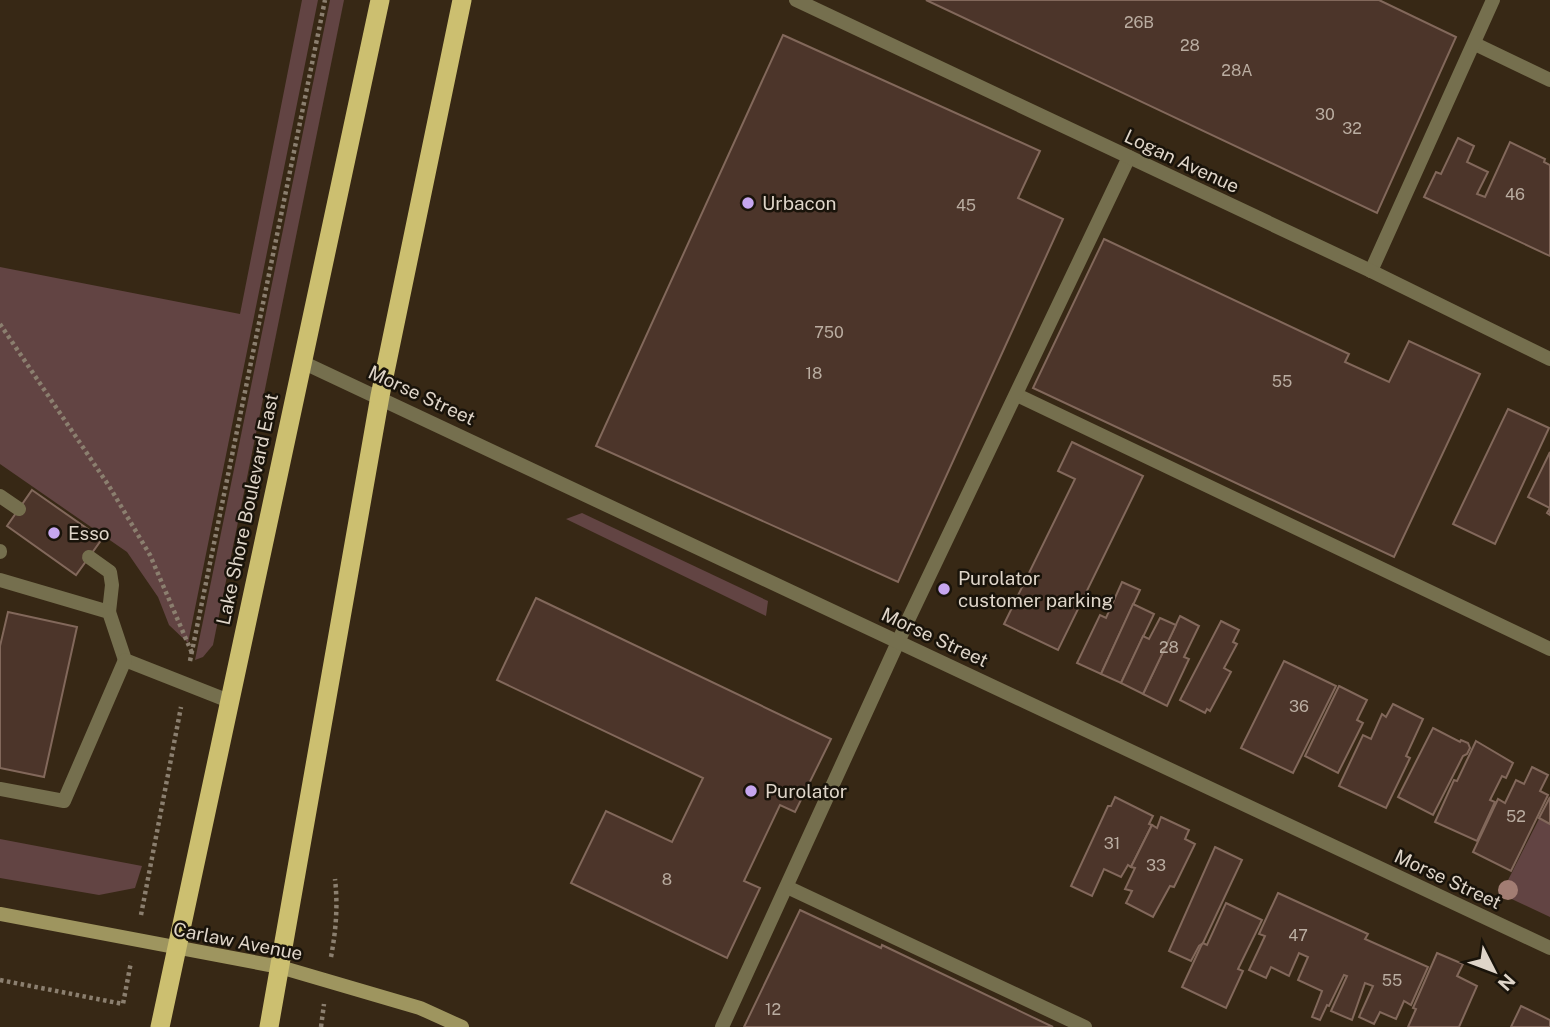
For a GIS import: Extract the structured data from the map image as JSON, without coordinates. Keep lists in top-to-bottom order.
{
  "streets": {
    "highway": ["Lake Shore Boulevard East"],
    "main road": ["Carlaw Avenue"],
    "street": ["Logan Avenue", "Morse Street"]
  },
  "crossings": [
    ["Morse Street", "Lake Shore Boulevard East"],
    ["Lake Shore Boulevard East", "Carlaw Avenue"]
  ],
  "places": [
    "Urbacon",
    "Esso",
    "Purolator customer parking",
    "Purolator"
  ],
  "house_numbers": [
    "26B",
    "28",
    "28A",
    "30",
    "32",
    "46",
    "45",
    "750",
    "18",
    "55",
    "28",
    "36",
    "52",
    "31",
    "33",
    "8",
    "47",
    "55",
    "12"
  ],
  "north": "bottom right"
}
